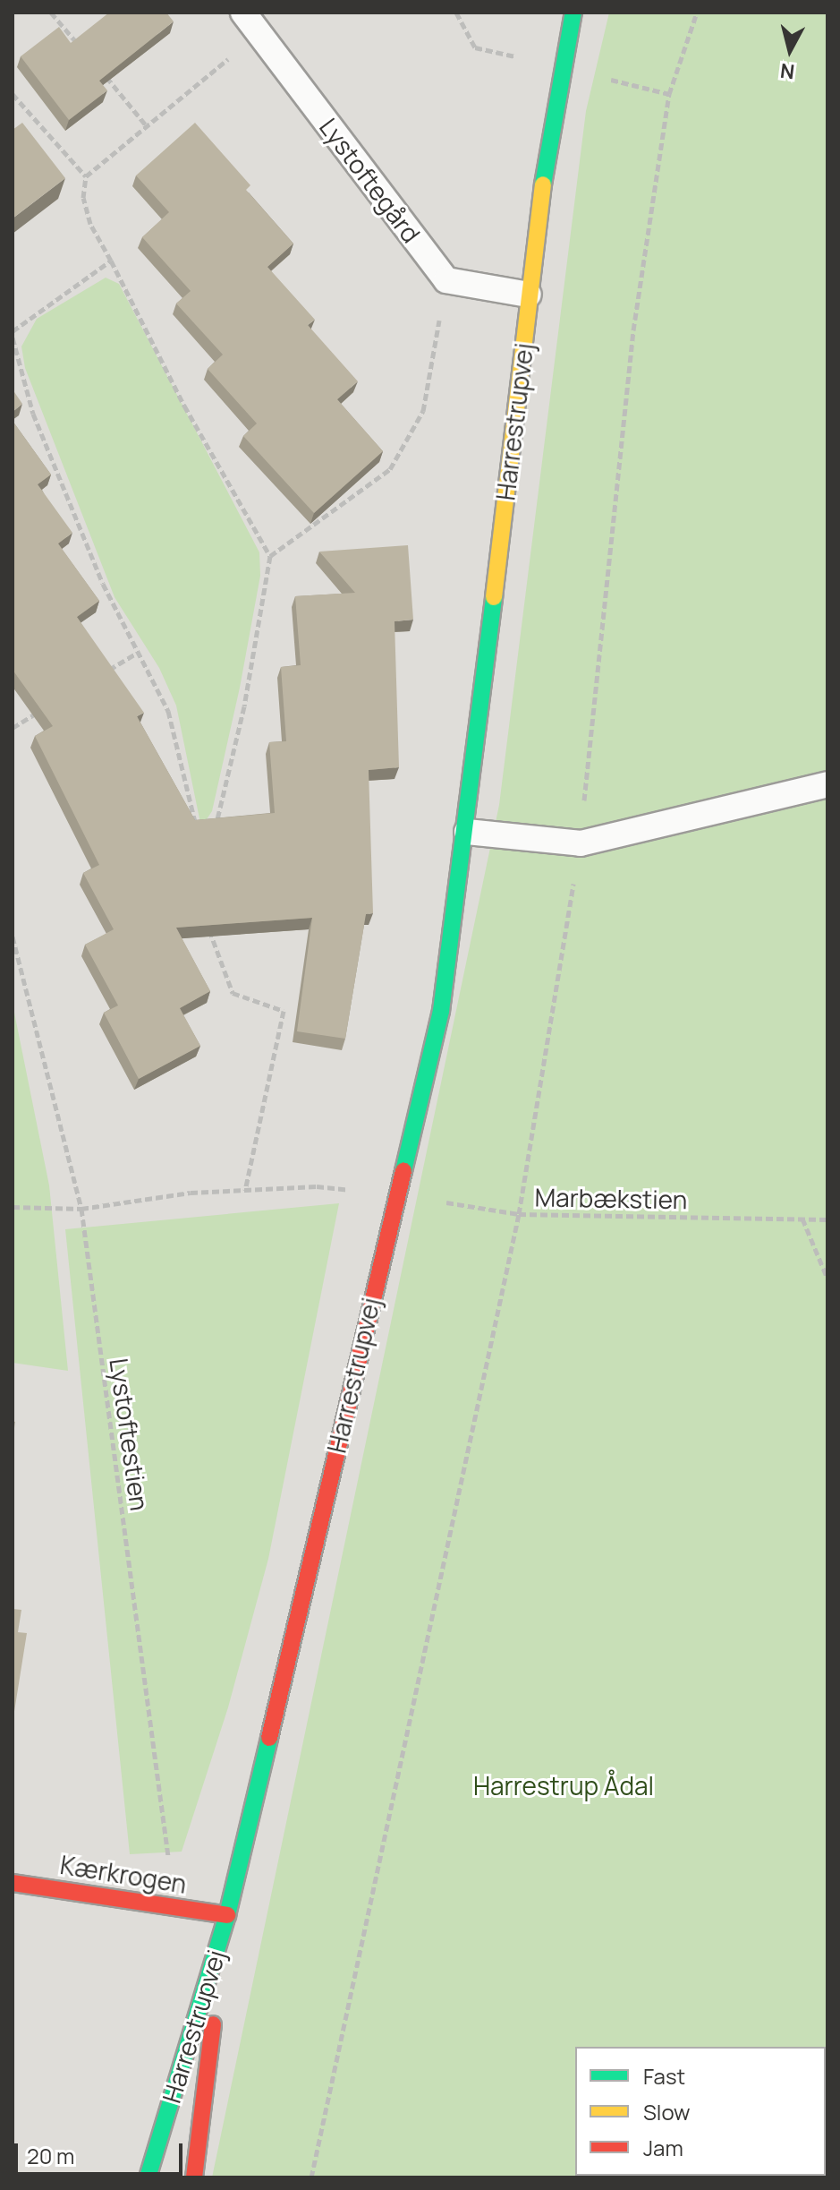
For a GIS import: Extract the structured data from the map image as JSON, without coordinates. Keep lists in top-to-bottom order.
{
  "streets": {
    "street": ["Harrestrupvej", "Kærkrogen"],
    "lane": ["Lystoftegård"],
    "path": ["Marbækstien", "Lystoftestien"]
  },
  "crossings": [
    ["Harrestrupvej", "Marbækstien"],
    ["Harrestrupvej", "Kærkrogen"],
    ["Marbækstien", "Lystoftestien"]
  ],
  "parks": ["Harrestrup Ådal"],
  "legend": ["Fast", "Slow", "Jam"],
  "scale_bar": "20 m",
  "north": "bottom"
}
